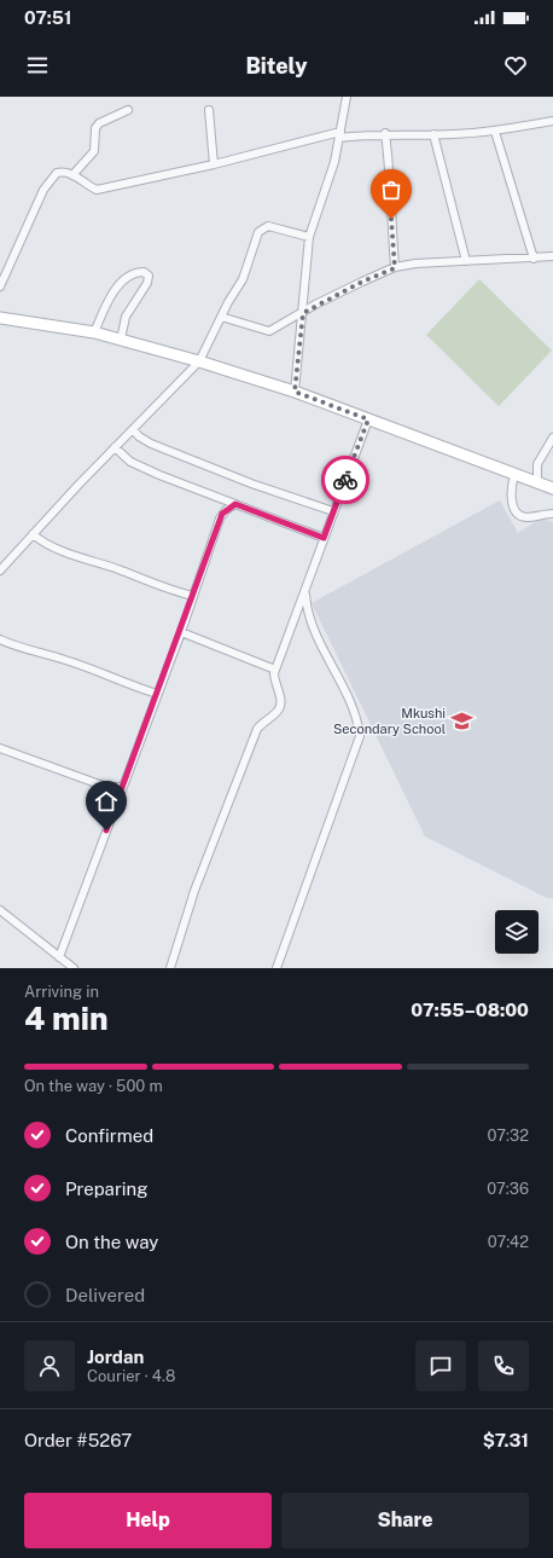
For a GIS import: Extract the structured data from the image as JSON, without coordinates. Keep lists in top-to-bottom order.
{
  "places": {
    "school or university": ["Mkushi Secondary School"]
  },
  "page": {
    "status": "07:51",
    "header": "Bitely",
    "heading": ["4 min", "Arriving in", "07:55–08:00"],
    "panel": [
      "Jordan",
      "Courier · 4.8",
      "Order #5267",
      "$7.31"
    ],
    "bar": "On the way · 500 m",
    "list": [
      ["Confirmed", "07:32"],
      ["Preparing", "07:36"],
      ["On the way", "07:42"],
      "Delivered"
    ],
    "buttons": ["Help", "Share"]
  }
}
